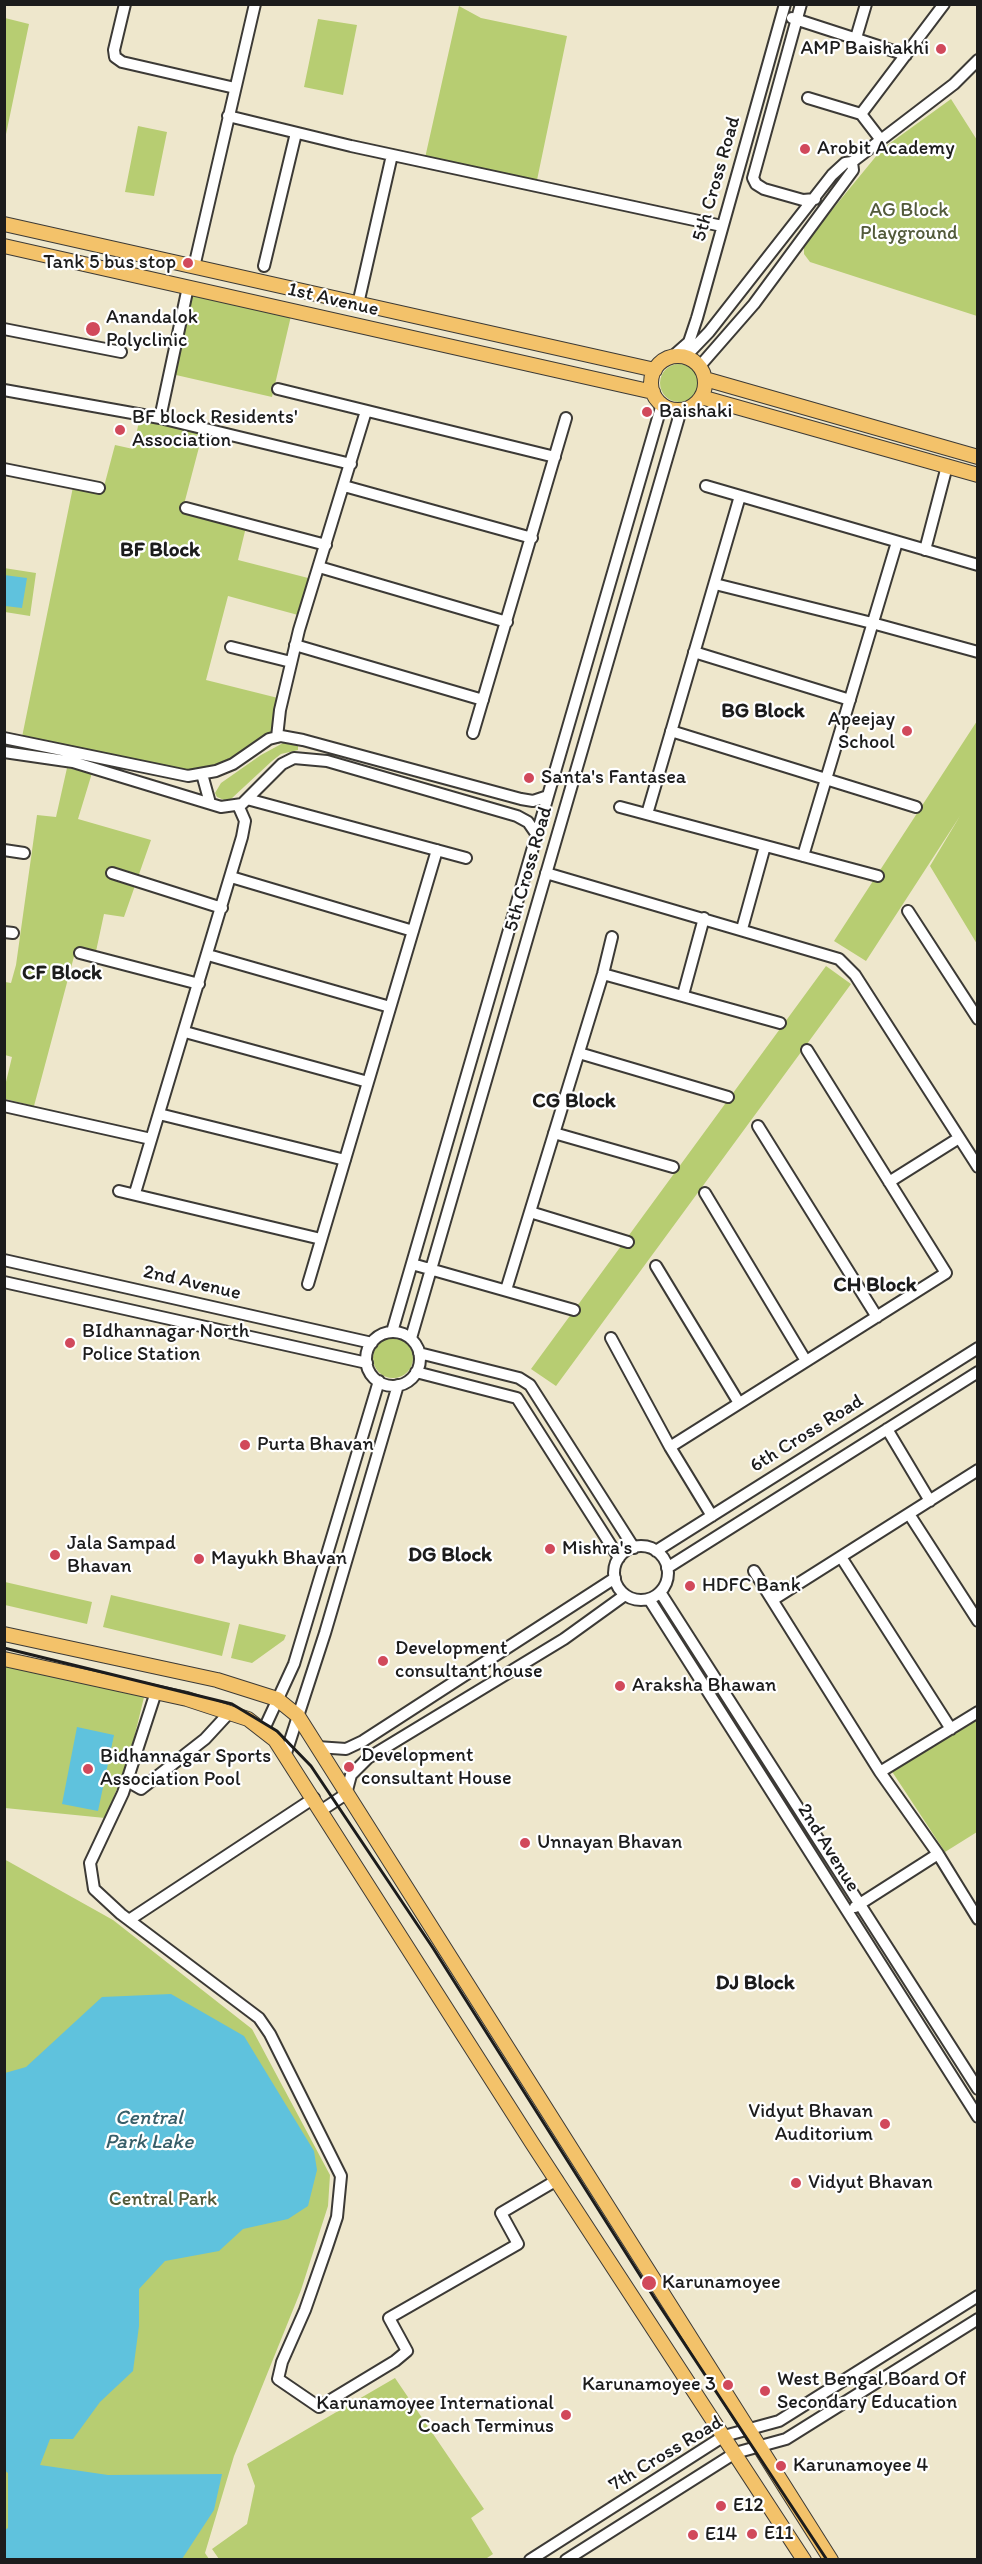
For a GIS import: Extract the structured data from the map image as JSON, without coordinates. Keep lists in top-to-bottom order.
{
  "streets": {
    "main road": ["1st Avenue"],
    "street": [
      "5th Cross Road",
      "2nd Avenue",
      "6th Cross Road",
      "7th Cross Road"
    ]
  },
  "crossings": [
    ["5th Cross Road", "1st Avenue"],
    ["5th Cross Road", "2nd Avenue"],
    ["2nd Avenue", "6th Cross Road"]
  ],
  "districts": [
    "BF Block",
    "BG Block",
    "CF Block",
    "CG Block",
    "CH Block",
    "DG Block",
    "DJ Block"
  ],
  "water": ["Central Park Lake"],
  "parks": ["AG Block Playground", "Central Park"],
  "places": [
    "AMP Baishakhi",
    "Arobit Academy",
    "Tank 5 bus stop",
    "Anandalok Polyclinic",
    "Baishaki",
    "BF block Residents' Association",
    "Apeejay School",
    "Santa's Fantasea",
    "BIdhannagar North Police Station",
    "Purta Bhavan",
    "Mishra's",
    "Jala Sampad Bhavan",
    "Mayukh Bhavan",
    "HDFC Bank",
    "Development consultant house",
    "Araksha Bhawan",
    "Development consultant House",
    "Bidhannagar Sports Association Pool",
    "Unnayan Bhavan",
    "Vidyut Bhavan Auditorium",
    "Vidyut Bhavan",
    "Karunamoyee",
    "Karunamoyee 3",
    "West Bengal Board Of Secondary Education",
    "Karunamoyee International Coach Terminus",
    "Karunamoyee 4",
    "E12",
    "E11",
    "E14"
  ]
}
